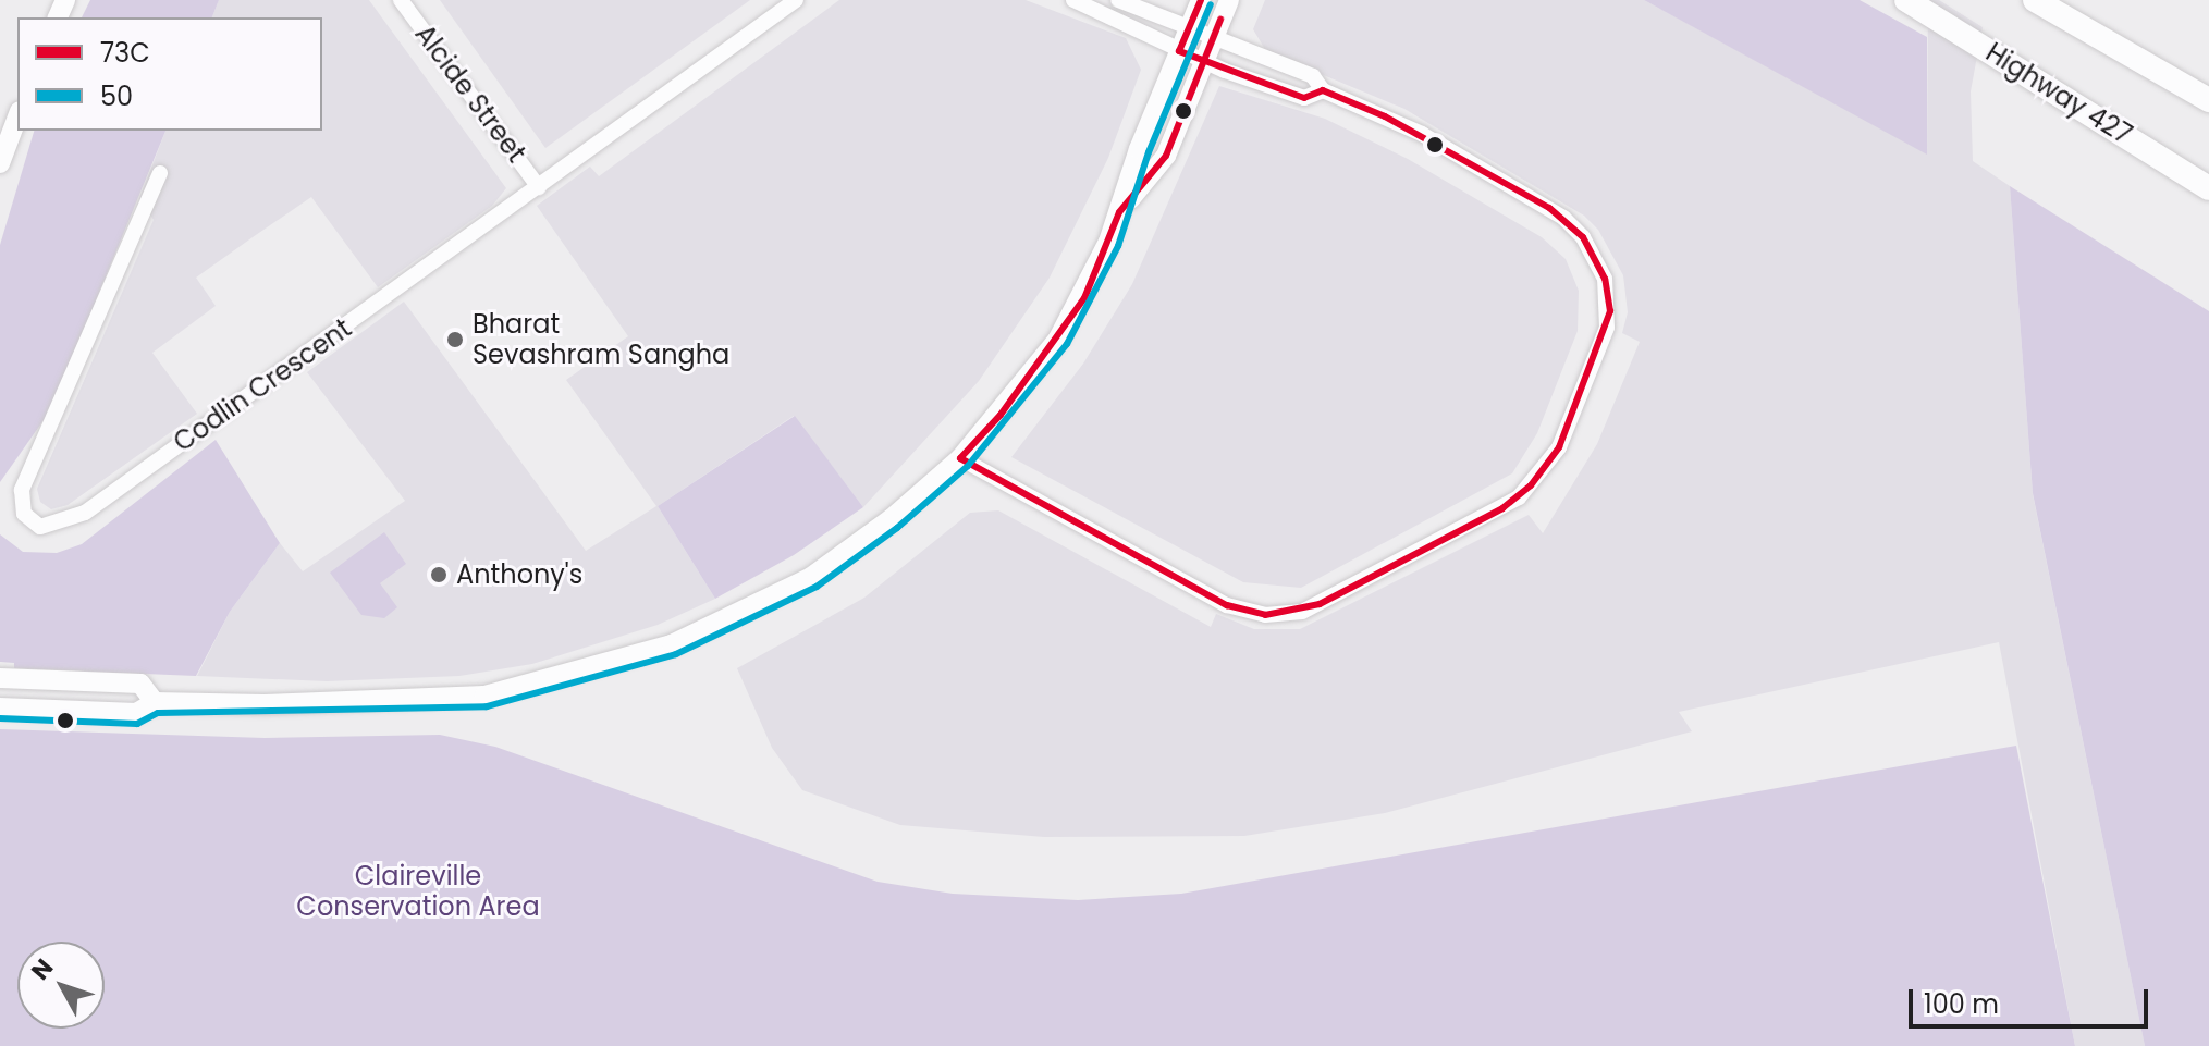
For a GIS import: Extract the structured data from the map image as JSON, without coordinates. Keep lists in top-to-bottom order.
{
  "streets": {
    "highway": ["Highway 427"],
    "street": ["Alcide Street", "Codlin Crescent"]
  },
  "crossings": [
    ["Alcide Street", "Codlin Crescent"]
  ],
  "parks": ["Claireville Conservation Area"],
  "places": ["Bharat Sevashram Sangha", "Anthony's"],
  "lines": ["transit line 73C", "transit line 50"],
  "legend": ["73C", "50"],
  "scale_bar": "100 m",
  "north": "top left"
}
